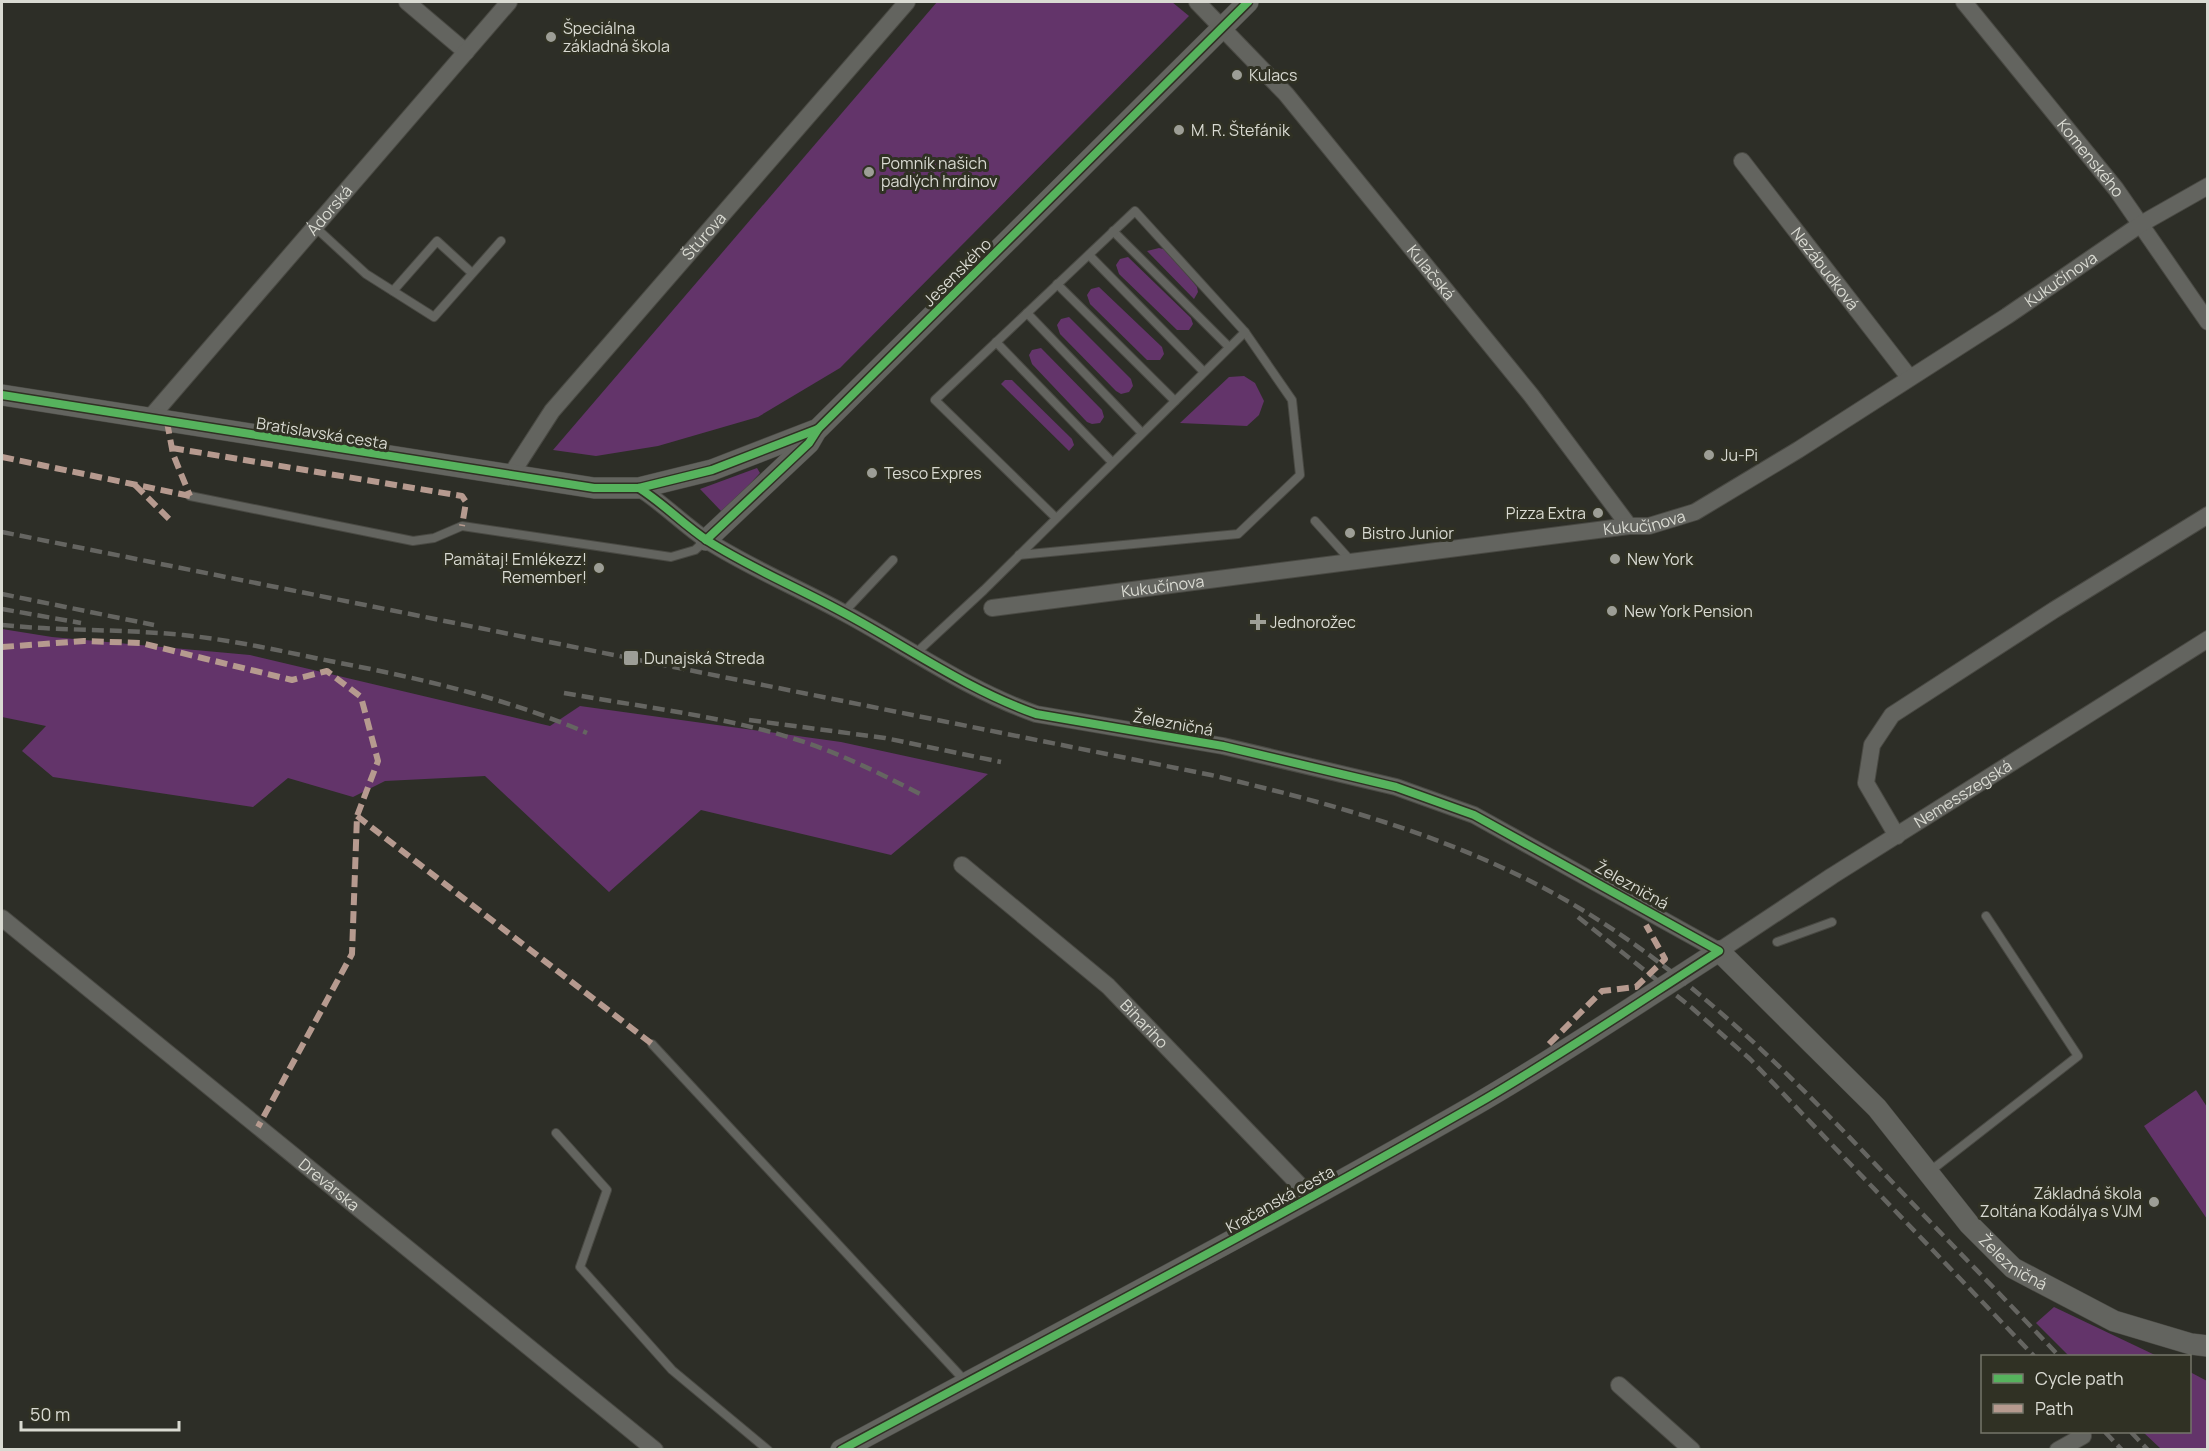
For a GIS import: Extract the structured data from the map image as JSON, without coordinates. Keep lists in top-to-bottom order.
{
  "streets": {
    "street": [
      "Komenského",
      "Ádorská",
      "Štúrova",
      "Nezábudková",
      "Jesenského",
      "Kulačská",
      "Kukučínova",
      "Bratislavská cesta",
      "Železničná",
      "Nemesszegská",
      "Bihariho",
      "Drevárska",
      "Kračanská cesta"
    ]
  },
  "crossings": [
    ["Komenského", "Kukučínova"],
    ["Ádorská", "Bratislavská cesta"],
    ["Štúrova", "Bratislavská cesta"],
    ["Nezábudková", "Kukučínova"],
    ["Jesenského", "Kulačská"],
    ["Jesenského", "Bratislavská cesta"],
    ["Jesenského", "Železničná"],
    ["Kulačská", "Kukučínova"],
    ["Bratislavská cesta", "Železničná"],
    ["Železničná", "Nemesszegská"],
    ["Železničná", "Kračanská cesta"],
    ["Nemesszegská", "Kračanská cesta"],
    ["Bihariho", "Kračanská cesta"]
  ],
  "places": {
    "other": [
      "Špeciálna základná škola",
      "Kulacs",
      "M. R. Štefánik",
      "Pomník našich padlých hrdinov",
      "Ju-Pi",
      "Tesco Expres",
      "Pizza Extra",
      "Bistro Junior",
      "New York",
      "Pamätaj! Emlékezz! Remember!",
      "New York Pension",
      "Základná škola Zoltána Kodálya s VJM"
    ],
    "health": ["Jednorožec"],
    "transit": ["Dunajská Streda"]
  },
  "legend": ["Cycle path", "Path"],
  "scale_bar": "50 m"
}
